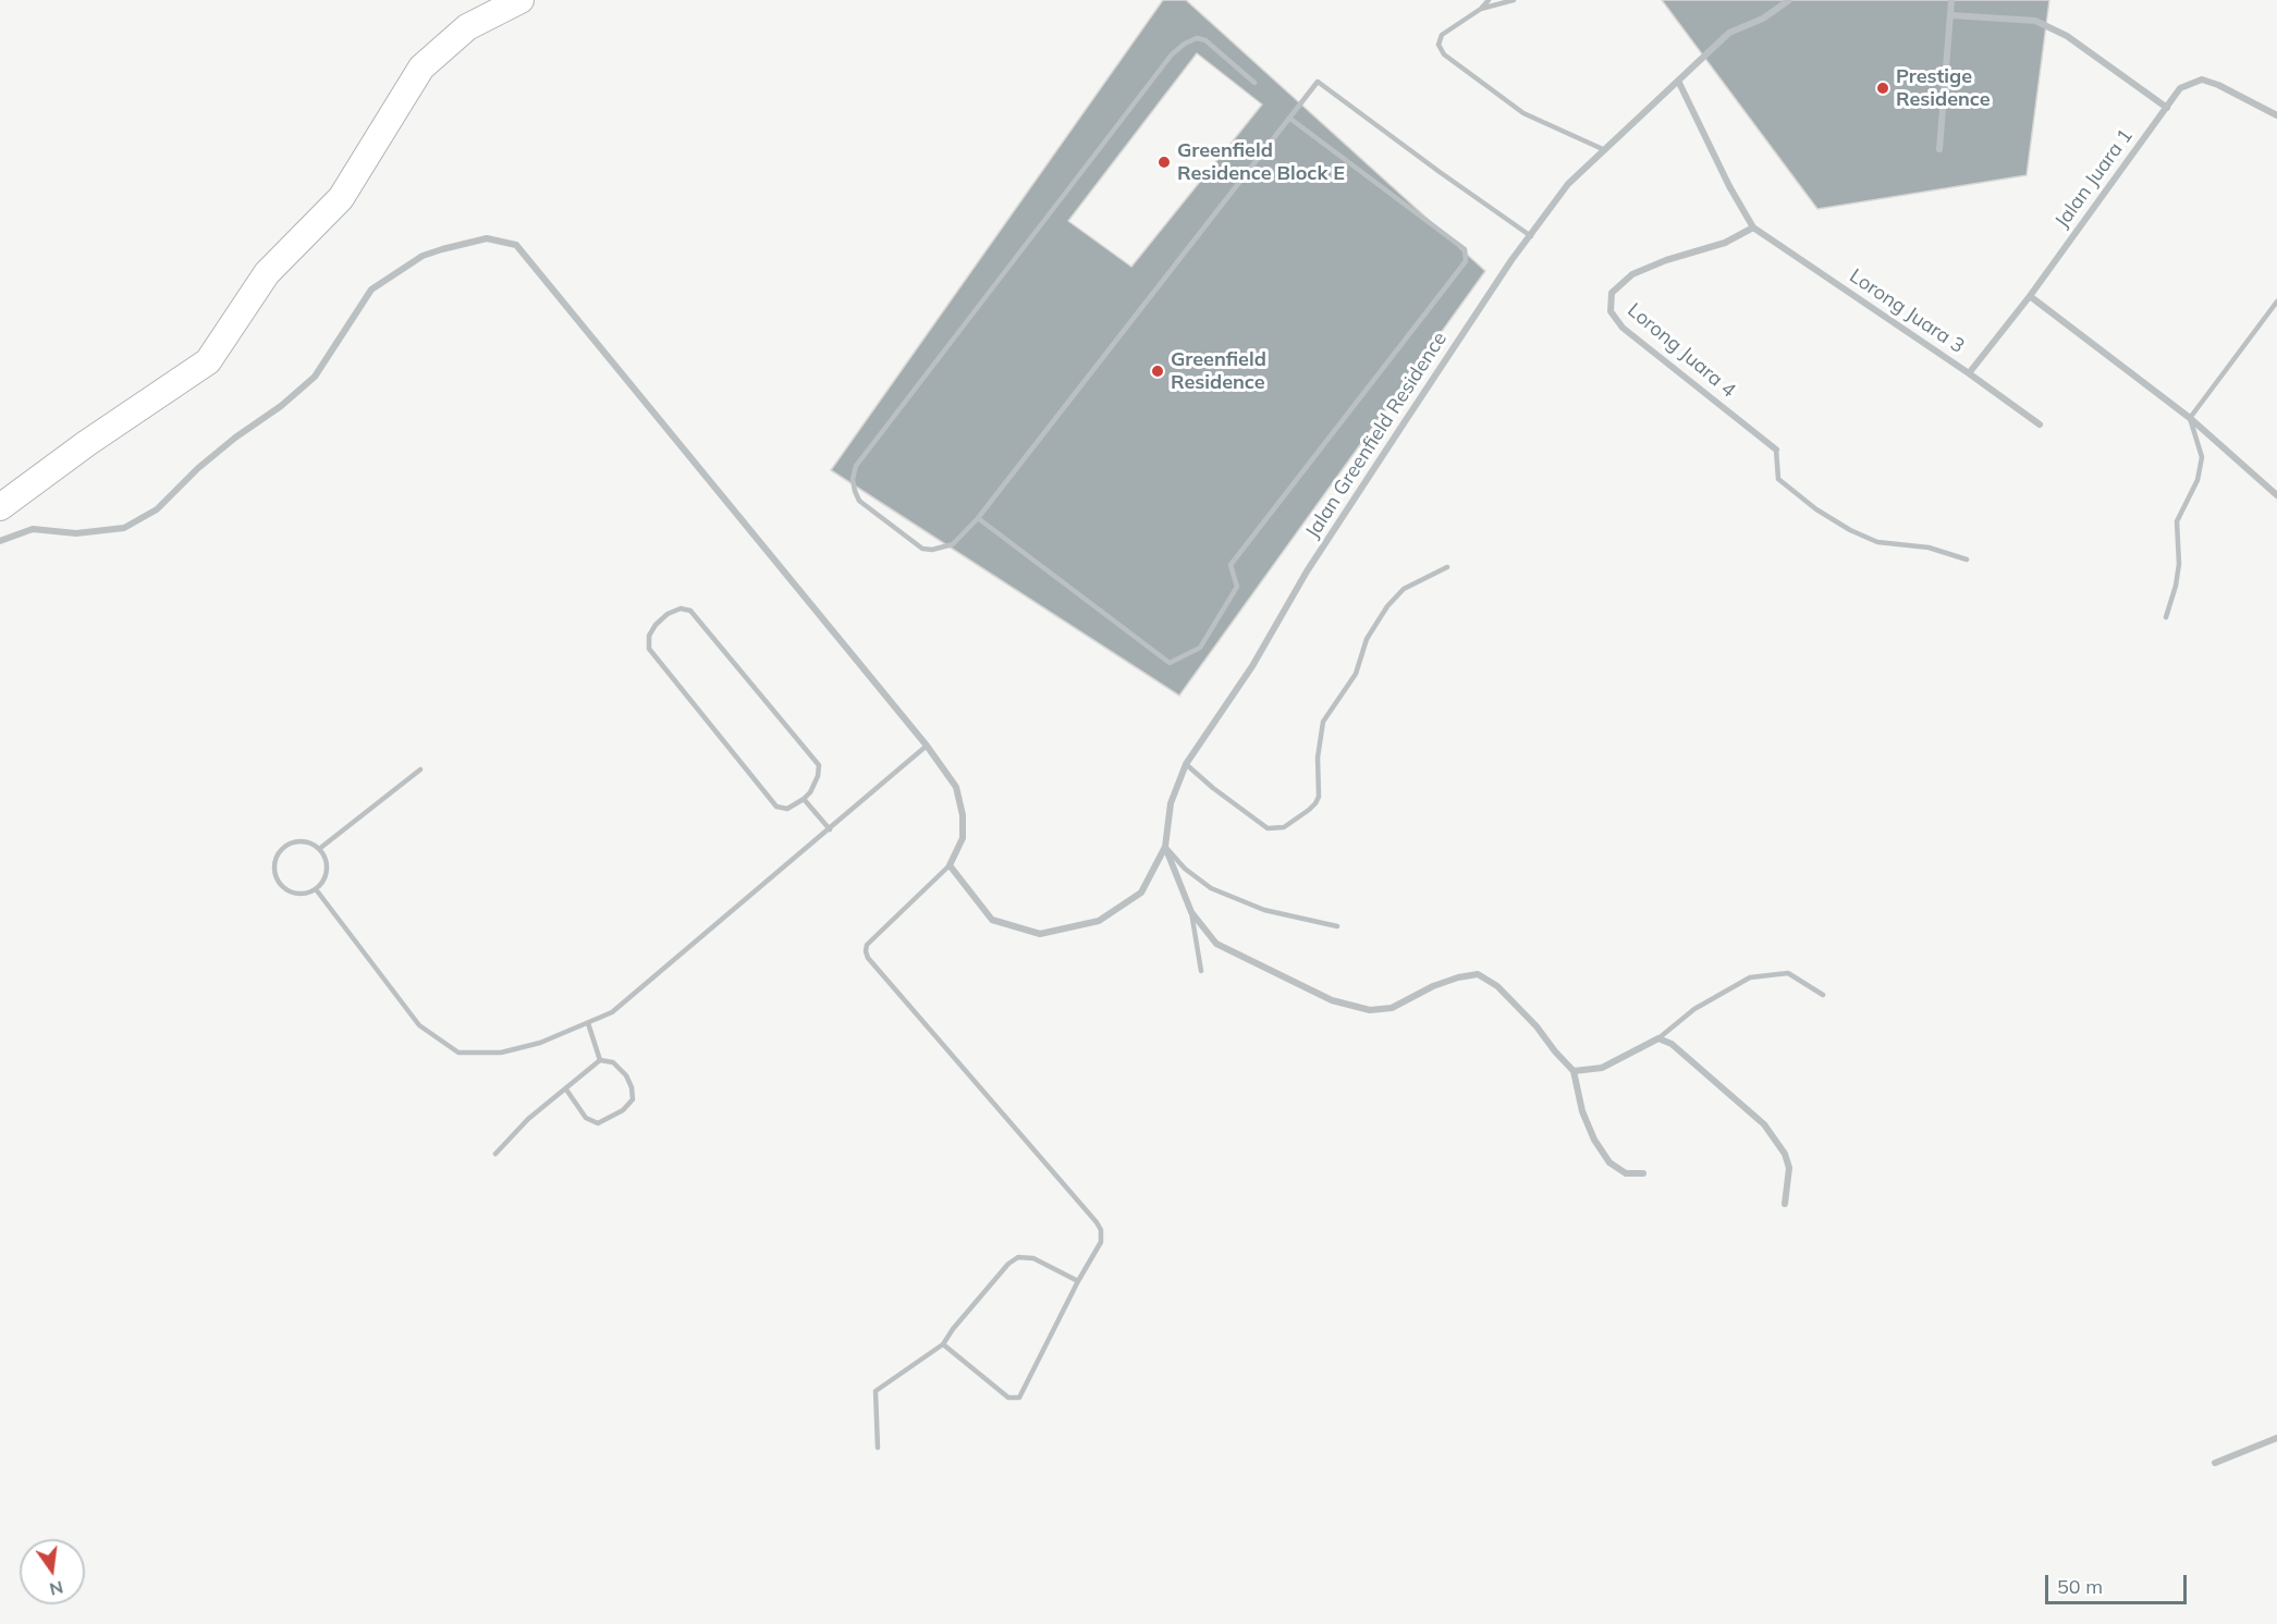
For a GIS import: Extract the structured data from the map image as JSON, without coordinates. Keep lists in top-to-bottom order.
{
  "streets": {
    "street": [
      "Jalan Juara 1",
      "Lorong Juara 3",
      "Lorong Juara 4",
      "Jalan Greenfield Residence"
    ]
  },
  "crossings": [
    ["Jalan Juara 1", "Lorong Juara 3"],
    ["Lorong Juara 3", "Lorong Juara 4"]
  ],
  "places": ["Prestige Residence", "Greenfield Residence Block E", "Greenfield Residence"],
  "scale_bar": "50 m",
  "north": "bottom"
}
